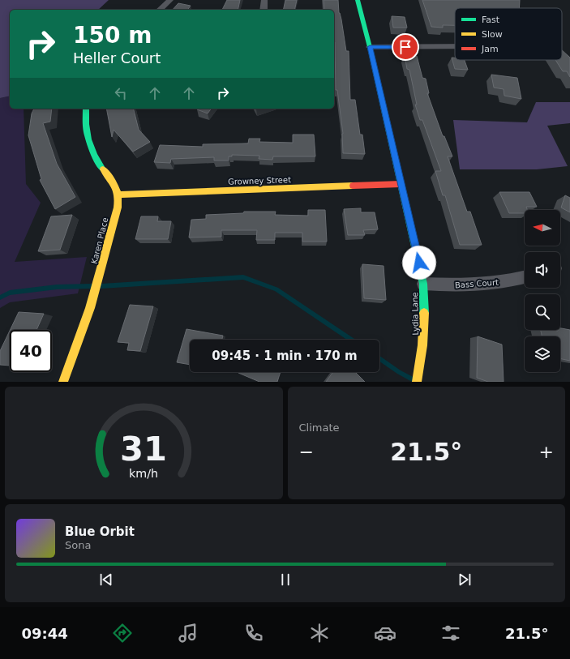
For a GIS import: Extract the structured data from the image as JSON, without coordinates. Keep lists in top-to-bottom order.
{
  "streets": {
    "street": [
      "Growney Street",
      "Karen Place",
      "Bass Court",
      "Lydia Lane"
    ]
  },
  "crossings": [
    ["Growney Street", "Karen Place"],
    ["Growney Street", "Lydia Lane"],
    ["Bass Court", "Lydia Lane"]
  ],
  "legend": ["Fast", "Slow", "Jam"],
  "north": "left",
  "page": {
    "turn": ["150 m", "Heller Court"],
    "limit": "40",
    "trip": "09:45 · 1 min · 170 m",
    "tile": "Climate",
    "heat": ["−", "21.5°", "+"],
    "song": ["Blue Orbit", "Sona"],
    "tabs": ["09:44", "21.5°"],
    "gauge": ["31", "km/h"]
  }
}
